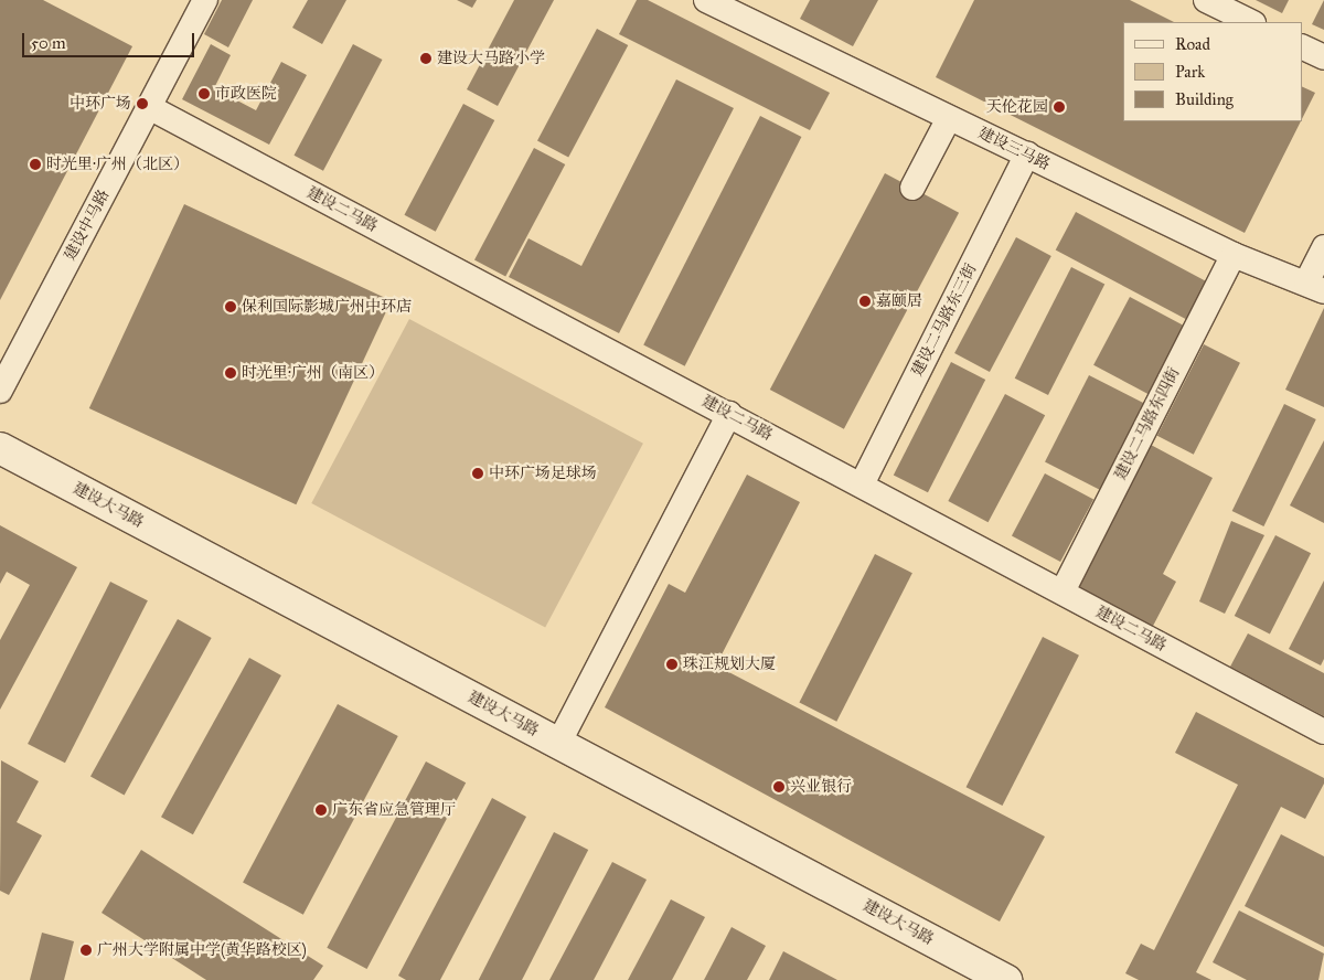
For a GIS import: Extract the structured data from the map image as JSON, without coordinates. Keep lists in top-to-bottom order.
{
  "streets": {
    "street": [
      "建设三马路",
      "建设二马路",
      "建设中马路",
      "建设二马路东三街",
      "建设二马路东四街",
      "建设大马路"
    ]
  },
  "crossings": [
    ["建设三马路", "建设二马路东三街"],
    ["建设三马路", "建设二马路东四街"],
    ["建设二马路", "建设中马路"],
    ["建设二马路", "建设二马路东三街"],
    ["建设二马路", "建设二马路东四街"]
  ],
  "places": [
    "建设大马路小学",
    "市政医院",
    "中环广场",
    "天伦花园",
    "时光里·广州（北区）",
    "嘉颐居",
    "保利国际影城广州中环店",
    "时光里·广州（南区）",
    "中环广场足球场",
    "珠江规划大厦",
    "兴业银行",
    "广东省应急管理厅",
    "广州大学附属中学(黄华路校区)"
  ],
  "legend": ["Road", "Park", "Building"],
  "scale_bar": "50 m"
}
